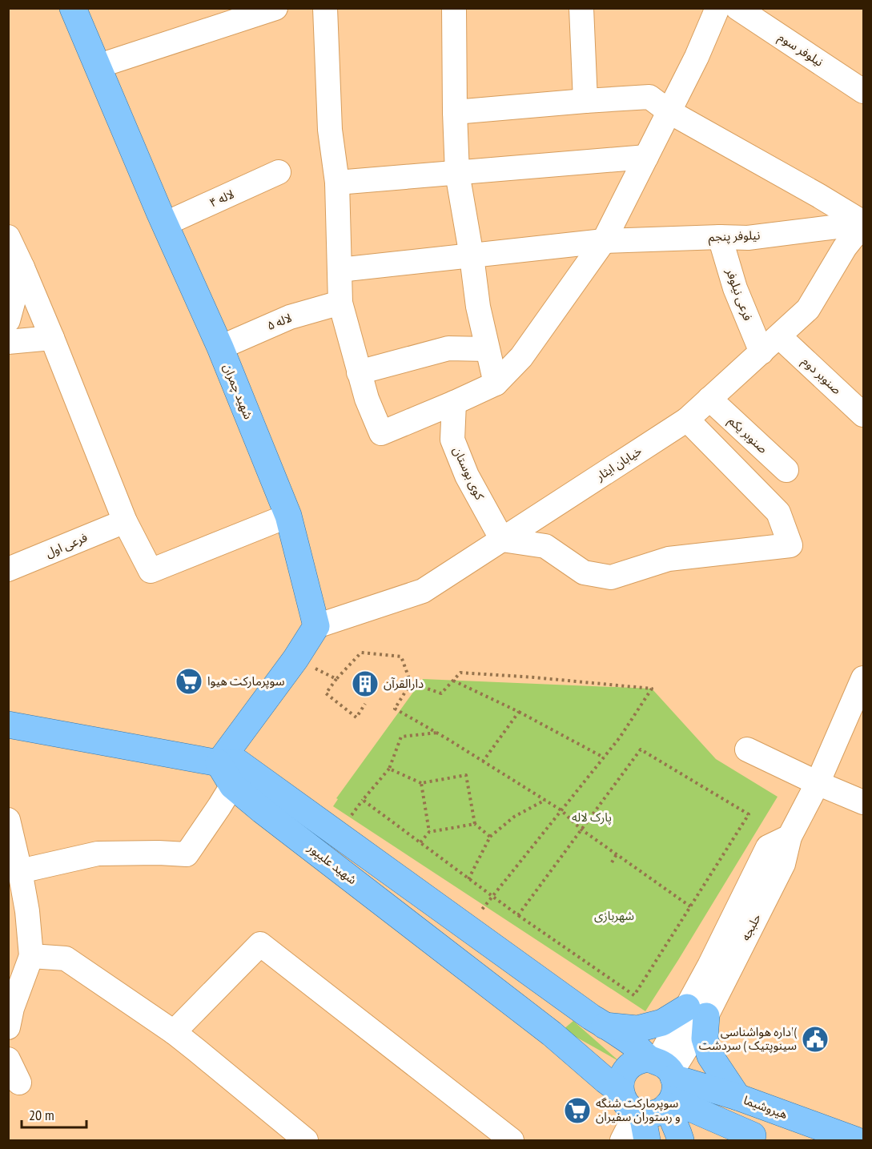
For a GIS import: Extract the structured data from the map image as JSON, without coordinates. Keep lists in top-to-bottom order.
{
  "streets": {
    "main road": ["شهید چمران", "شهید علیپور", "هیروشیما"],
    "street": [
      "نیلوفر سوم",
      "لاله ۴",
      "نیلوفر پنجم",
      "فرعی نیلوفر",
      "لاله ۵",
      "صنوبر دوم",
      "صنوبر یکم",
      "خیابان ایثار",
      "کوی بوستان",
      "فرعی اول",
      "حلبجه"
    ]
  },
  "crossings": [
    ["لاله ۴", "شهید چمران"],
    ["نیلوفر پنجم", "فرعی نیلوفر"],
    ["نیلوفر پنجم", "خیابان ایثار"],
    ["فرعی نیلوفر", "خیابان ایثار"],
    ["لاله ۵", "شهید چمران"],
    ["صنوبر دوم", "خیابان ایثار"],
    ["شهید چمران", "خیابان ایثار"],
    ["صنوبر یکم", "خیابان ایثار"],
    ["خیابان ایثار", "کوی بوستان"],
    ["شهید علیپور", "حلبجه"],
    ["شهید علیپور", "هیروشیما"],
    ["حلبجه", "هیروشیما"]
  ],
  "parks": ["پارک لاله", "شهربازی"],
  "places": {
    "supermarket": ["سوپرمارکت هیوا", "سوپرمارکت شنگه و رستوران سفیران"],
    "building": ["دارالقرآن"],
    "public building": ["اداره هواشناسی( سینوپتیک ) سردشت"]
  },
  "scale_bar": "20 m"
}
